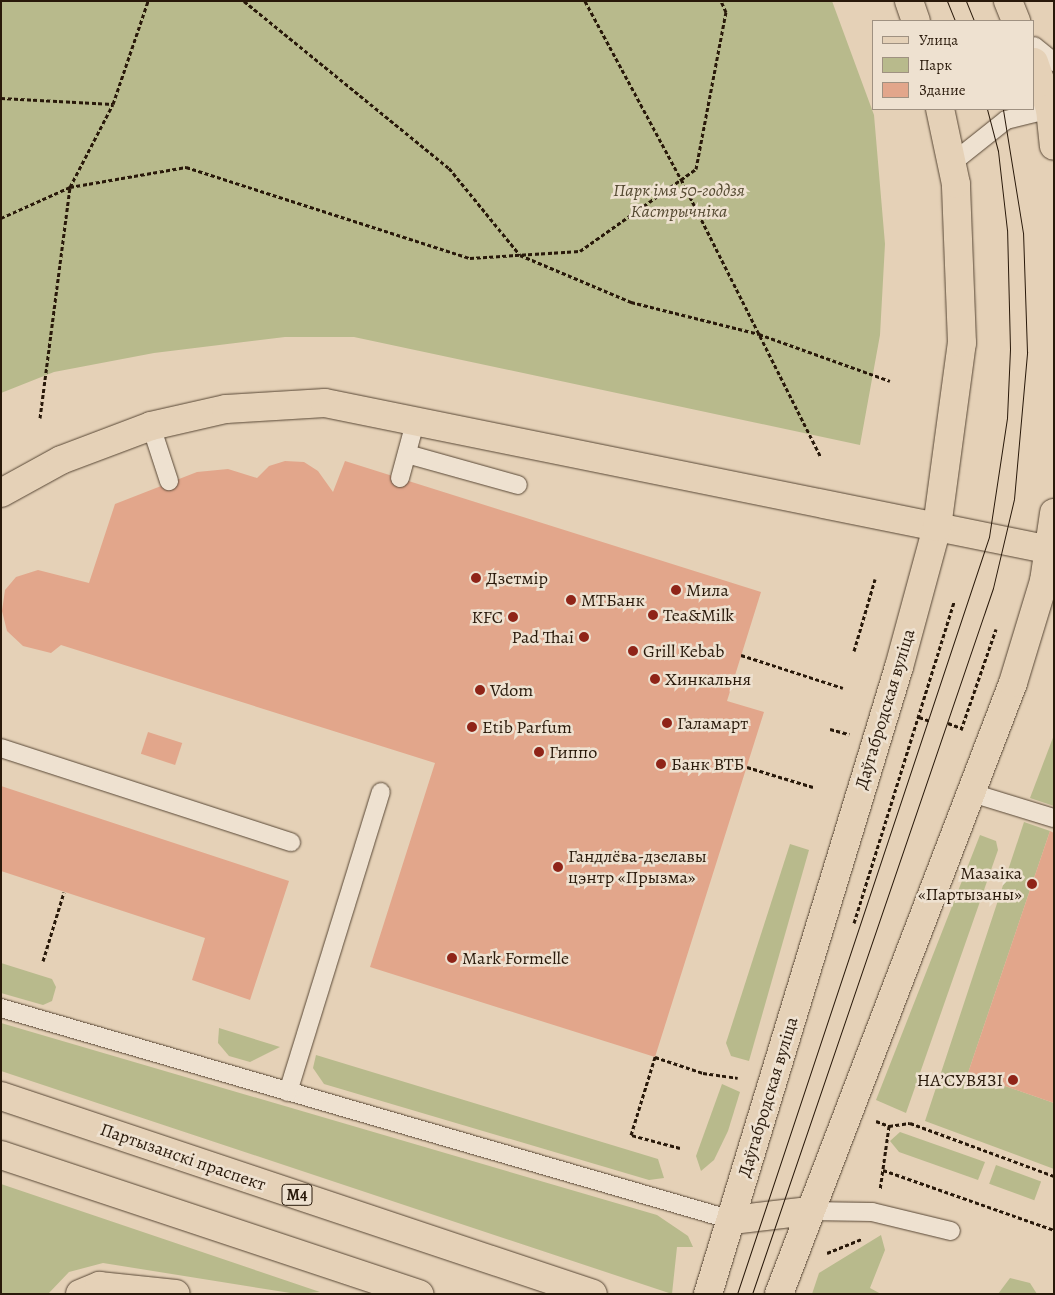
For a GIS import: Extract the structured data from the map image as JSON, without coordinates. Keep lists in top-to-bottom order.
{
  "streets": {
    "main road": ["Даўгабродская вуліца", "Партызанскі праспект", "М4"]
  },
  "parks": ["Парк імя 50-годдзя Кастрычніка"],
  "places": [
    "Дзетмір",
    "Мила",
    "МТБанк",
    "Tea&Milk",
    "KFC",
    "Pad Thai",
    "Grill Kebab",
    "Хинкальня",
    "Vdom",
    "Галамарт",
    "Etib Parfum",
    "Гиппо",
    "Банк ВТБ",
    "Гандлёва-дзелавы цэнтр «Прызма»",
    "Мазаіка «Партызаны»",
    "Mark Formelle",
    "НАʼСУВЯЗІ"
  ],
  "legend": ["Улица", "Парк", "Здание"]
}
